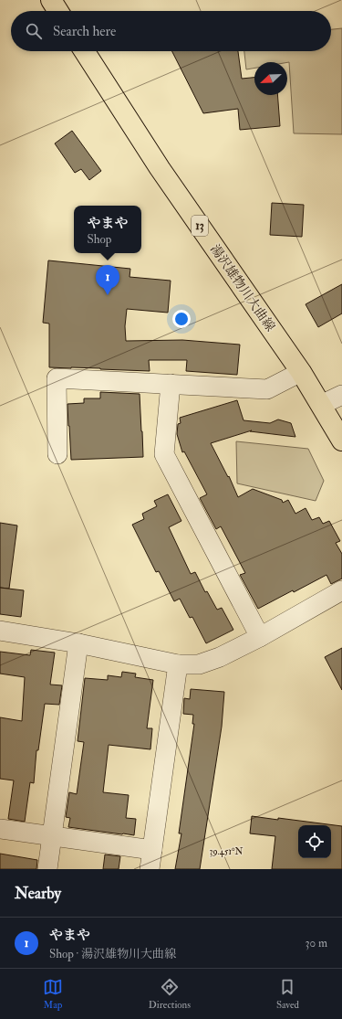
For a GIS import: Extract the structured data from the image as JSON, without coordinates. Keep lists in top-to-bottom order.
{
  "streets": {
    "main road": ["13", "湯沢雄物川大曲線"]
  },
  "north": "bottom left",
  "page": {
    "search": "Search here",
    "popup": ["やまや", "Shop"],
    "pins": "1",
    "heading": "Nearby",
    "list": [
      {
        "mark": "1",
        "name": "やまや",
        "note": "Shop · 湯沢雄物川大曲線",
        "value": "30 m"
      }
    ],
    "nav": ["Map", "Directions", "Saved"]
  },
  "coordinates": ["39.451°N"]
}
